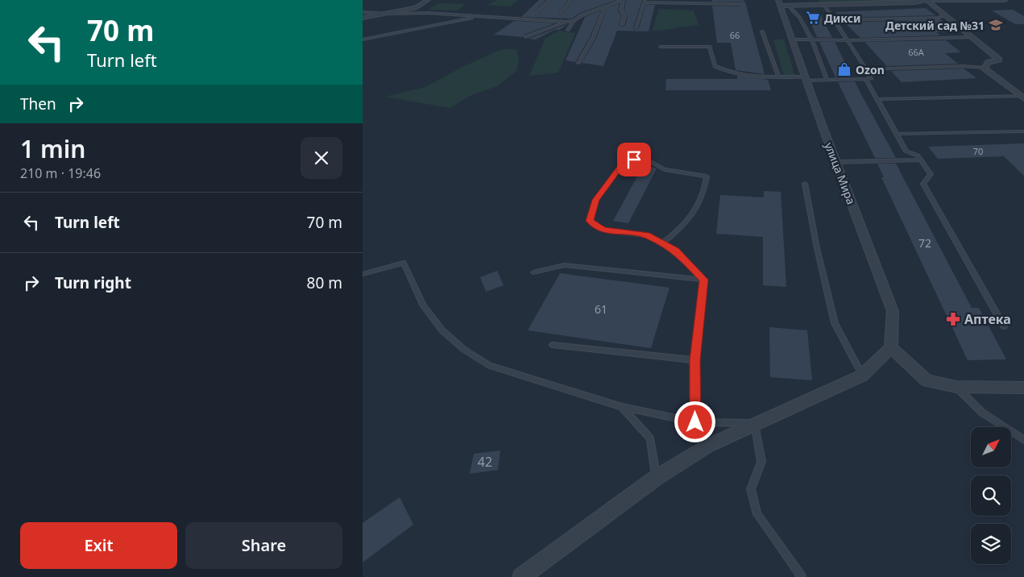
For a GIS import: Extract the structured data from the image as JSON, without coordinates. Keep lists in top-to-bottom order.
{
  "streets": {
    "street": ["улица Мира"]
  },
  "places": {
    "supermarket": ["Дикси"],
    "school or university": ["Детский сад №31"],
    "shop": ["Ozon"],
    "pharmacy": ["Аптека"]
  },
  "house_numbers": [
    "66",
    "66А",
    "70",
    "72",
    "61",
    "42"
  ],
  "north": "top right",
  "page": {
    "turn": ["70 m", "Turn left"],
    "then": "Then",
    "heading": ["1 min", "210 m · 19:46"],
    "list": [
      {
        "name": "Turn left",
        "value": "70 m"
      },
      {
        "name": "Turn right",
        "value": "80 m"
      }
    ],
    "buttons": ["Exit", "Share"]
  }
}
